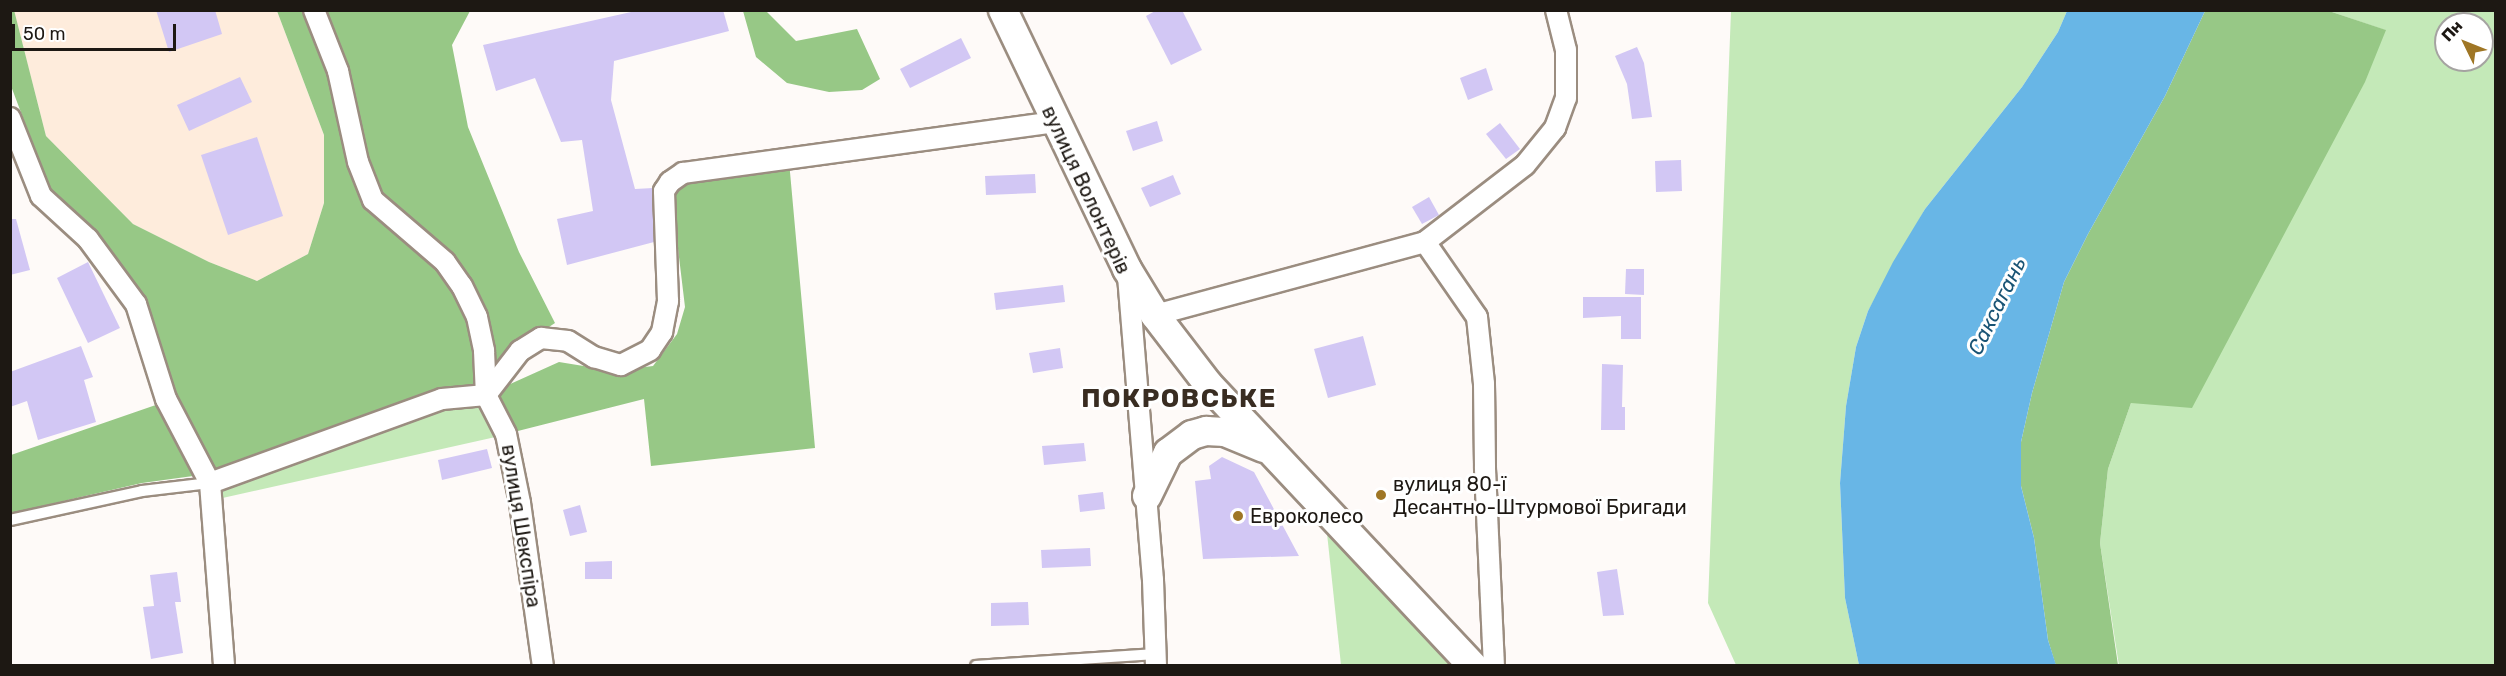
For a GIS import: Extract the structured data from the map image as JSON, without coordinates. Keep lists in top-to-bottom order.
{
  "streets": {
    "street": ["вулиця Волонтерів", "вулиця Шекспіра"]
  },
  "districts": ["ПОКРОВСЬКЕ"],
  "water": ["Саксагань"],
  "places": ["вулиця 80-ї Десантно-Штурмової Бригади", "Евроколесо"],
  "scale_bar": "50 m",
  "north": "top left"
}
